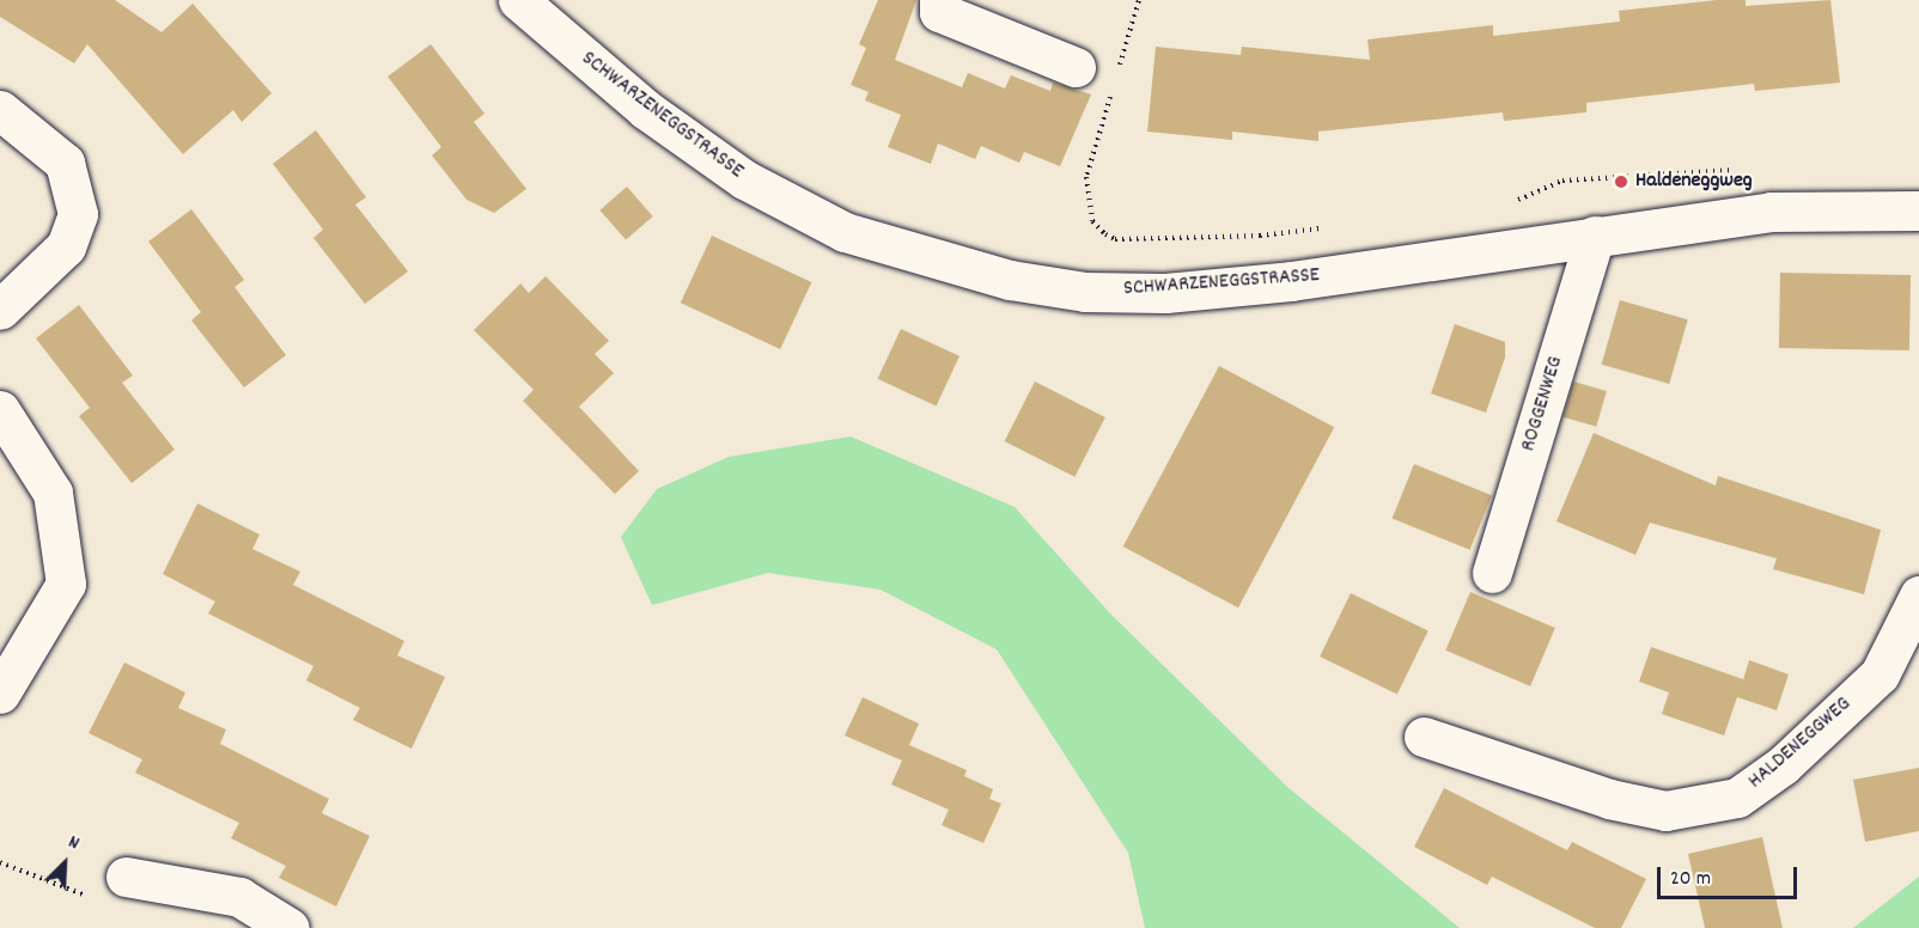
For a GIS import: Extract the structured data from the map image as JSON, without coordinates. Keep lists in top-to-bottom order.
{
  "streets": {
    "street": ["SCHWARZENEGGSTRASSE", "ROGGENWEG", "HALDENEGGWEG"]
  },
  "crossings": [
    ["SCHWARZENEGGSTRASSE", "ROGGENWEG"]
  ],
  "places": ["Haldeneggweg"],
  "scale_bar": "20 m",
  "north": "top right"
}
